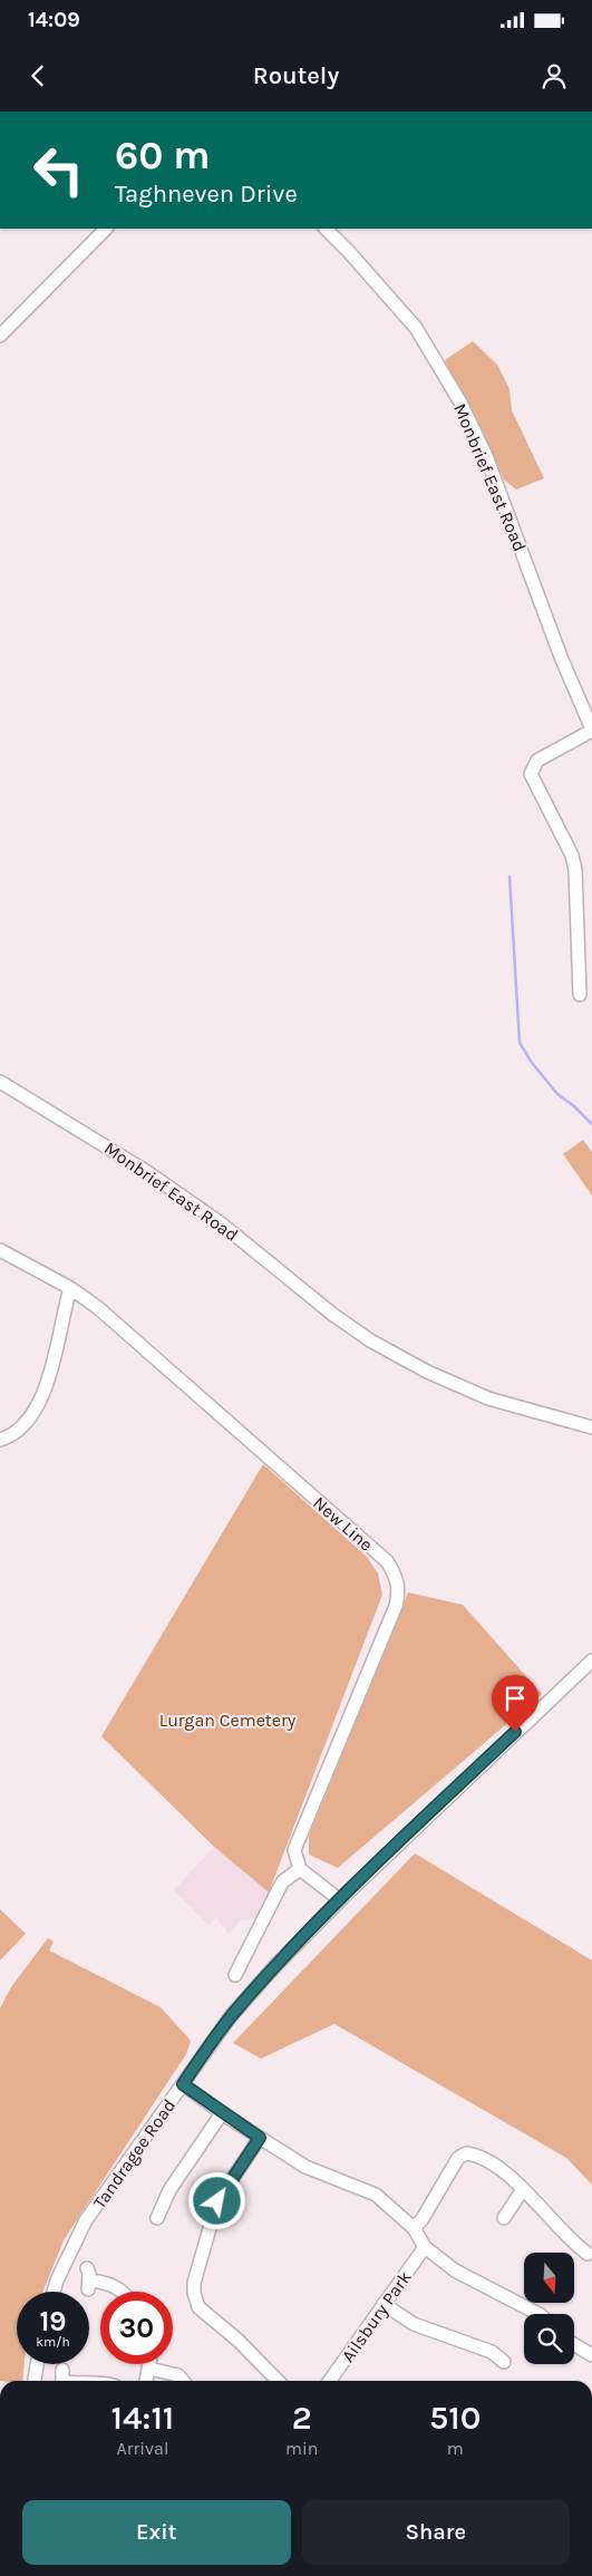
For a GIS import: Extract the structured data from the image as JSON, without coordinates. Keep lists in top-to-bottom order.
{
  "streets": {
    "street": [
      "Monbrief East Road",
      "New Line",
      "Tandragee Road",
      "Ailsbury Park"
    ]
  },
  "parks": ["Lurgan Cemetery"],
  "north": "bottom",
  "page": {
    "status": "14:09",
    "header": "Routely",
    "turn": ["60 m", "Taghneven Drive"],
    "speed": "19 km/h",
    "limit": "30",
    "eta": [
      "14:11",
      "Arrival",
      "2",
      "min",
      "510",
      "m"
    ],
    "buttons": ["Exit", "Share"]
  }
}
